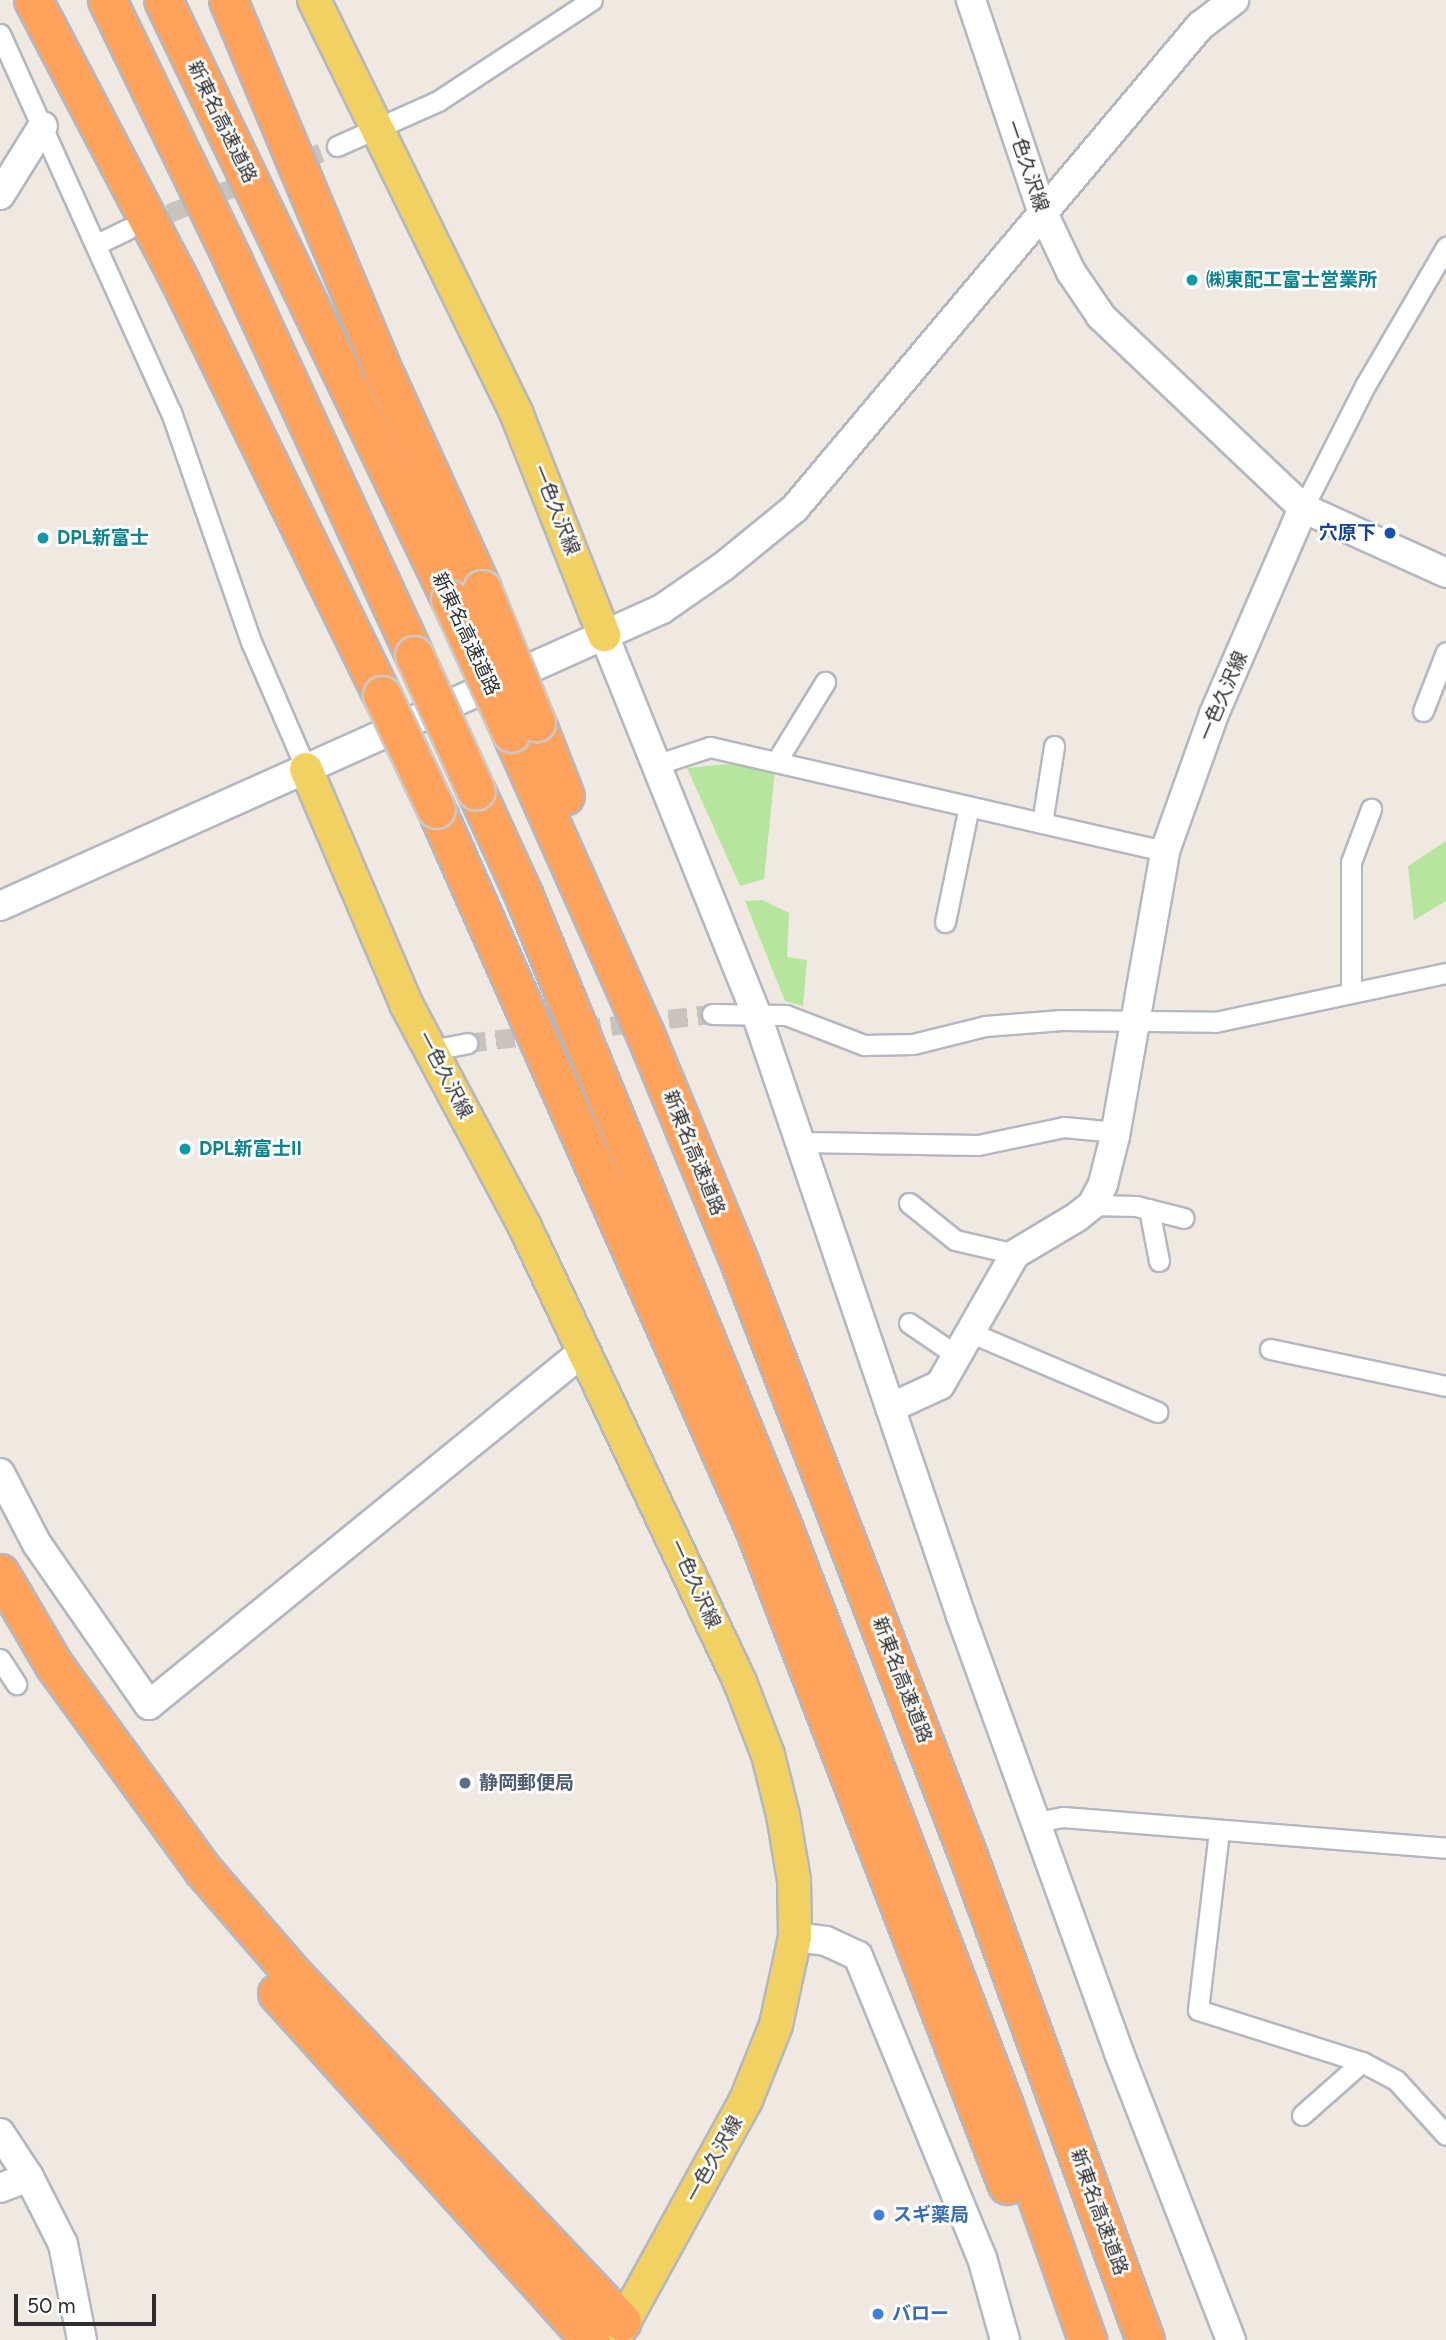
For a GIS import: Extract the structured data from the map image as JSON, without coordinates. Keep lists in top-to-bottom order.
{
  "streets": {
    "highway": ["新東名高速道路"],
    "main road": ["一色久沢線"]
  },
  "places": [
    "㈱東配工富士営業所",
    "穴原下",
    "DPL新富士",
    "DPL新富士II",
    "静岡郵便局",
    "スギ薬局",
    "バロー"
  ],
  "scale_bar": "50 m"
}
